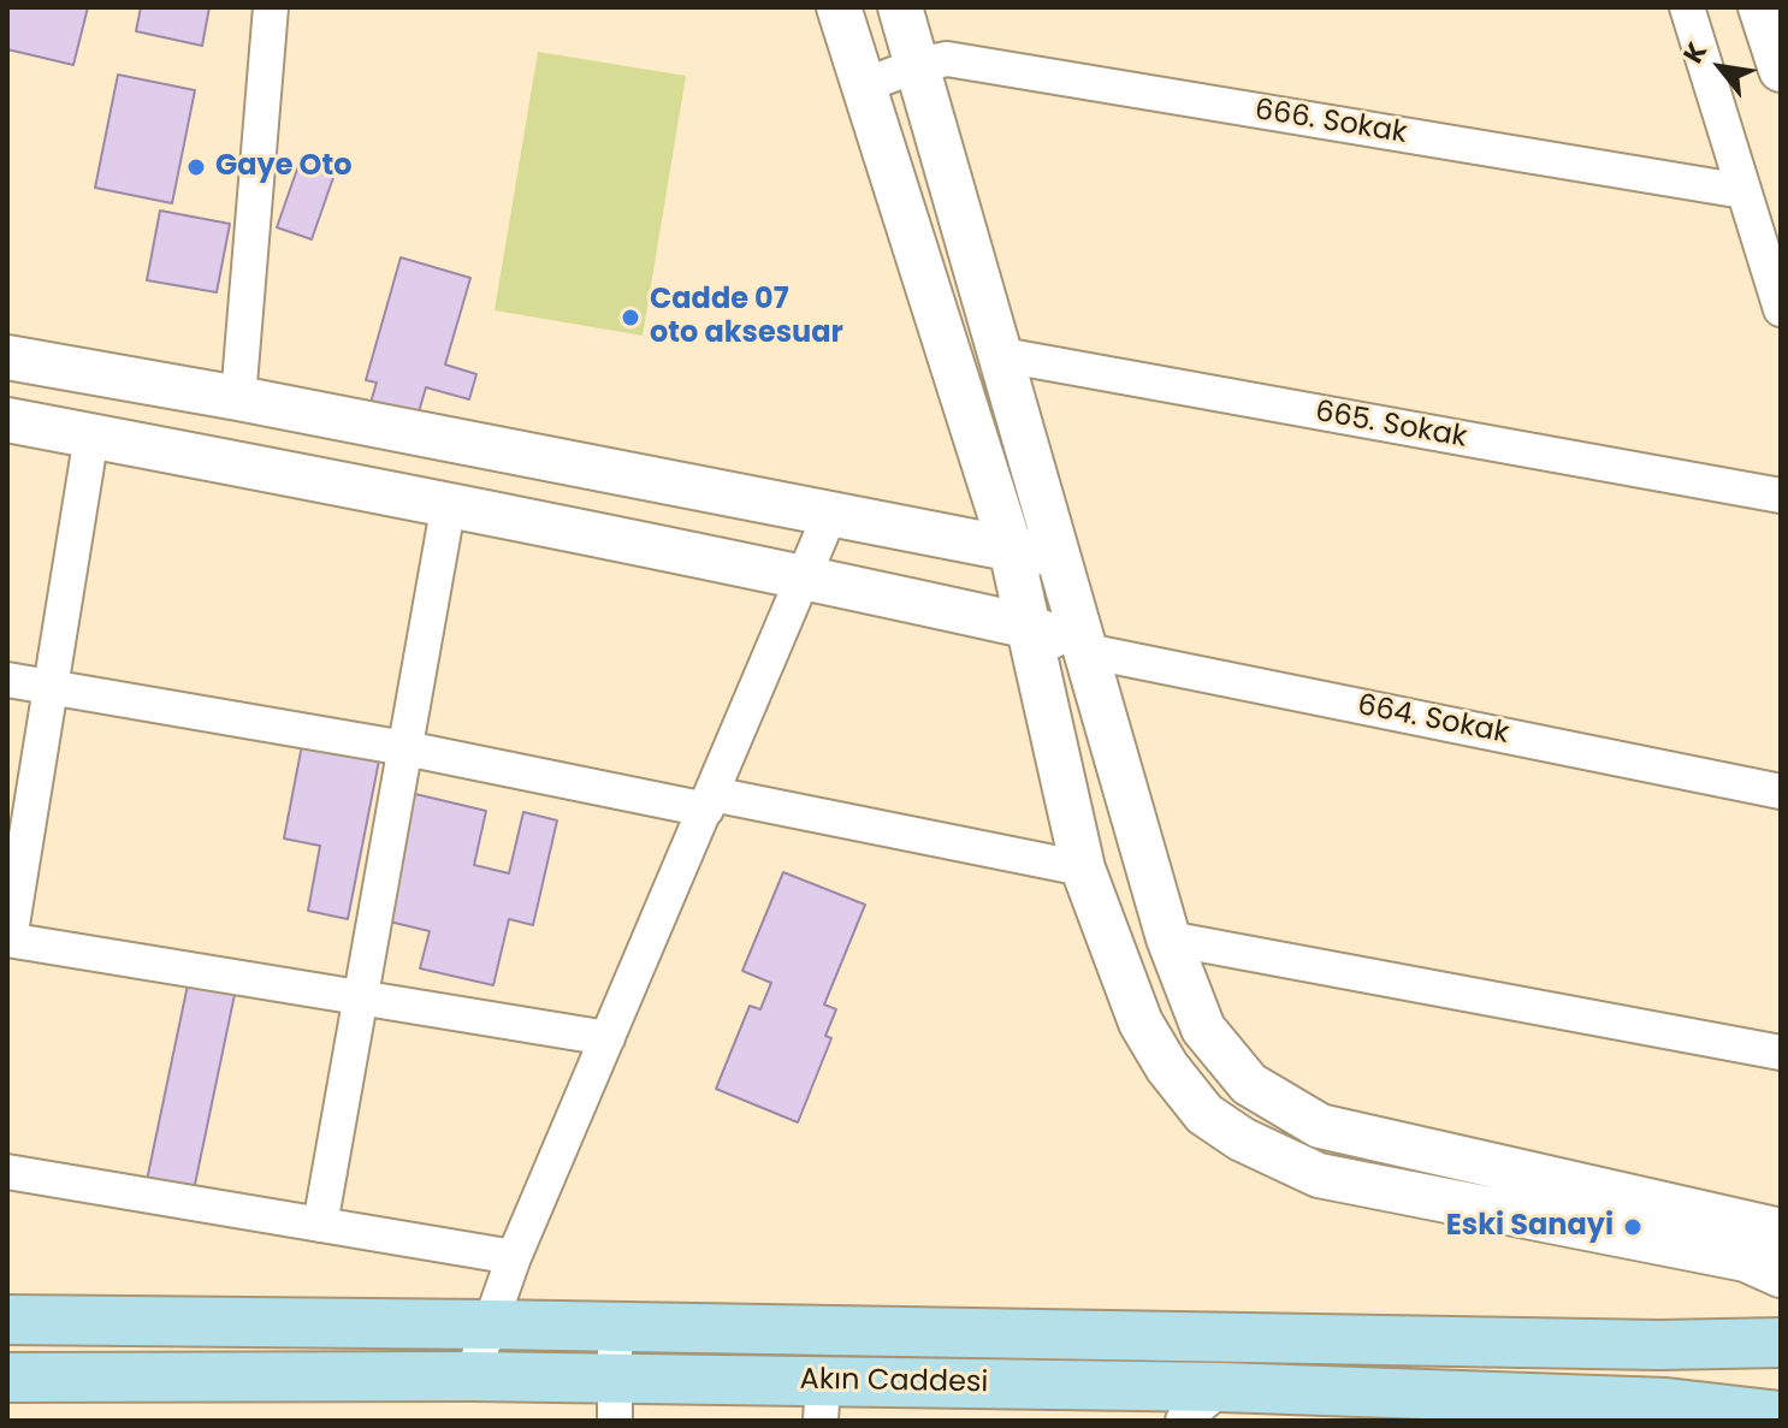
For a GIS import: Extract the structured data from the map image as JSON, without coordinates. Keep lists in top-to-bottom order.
{
  "streets": {
    "main road": ["Akın Caddesi"],
    "street": ["666. Sokak", "665. Sokak", "664. Sokak"]
  },
  "places": ["Gaye Oto", "Cadde 07 oto aksesuar", "Eski Sanayi"],
  "north": "top left"
}
